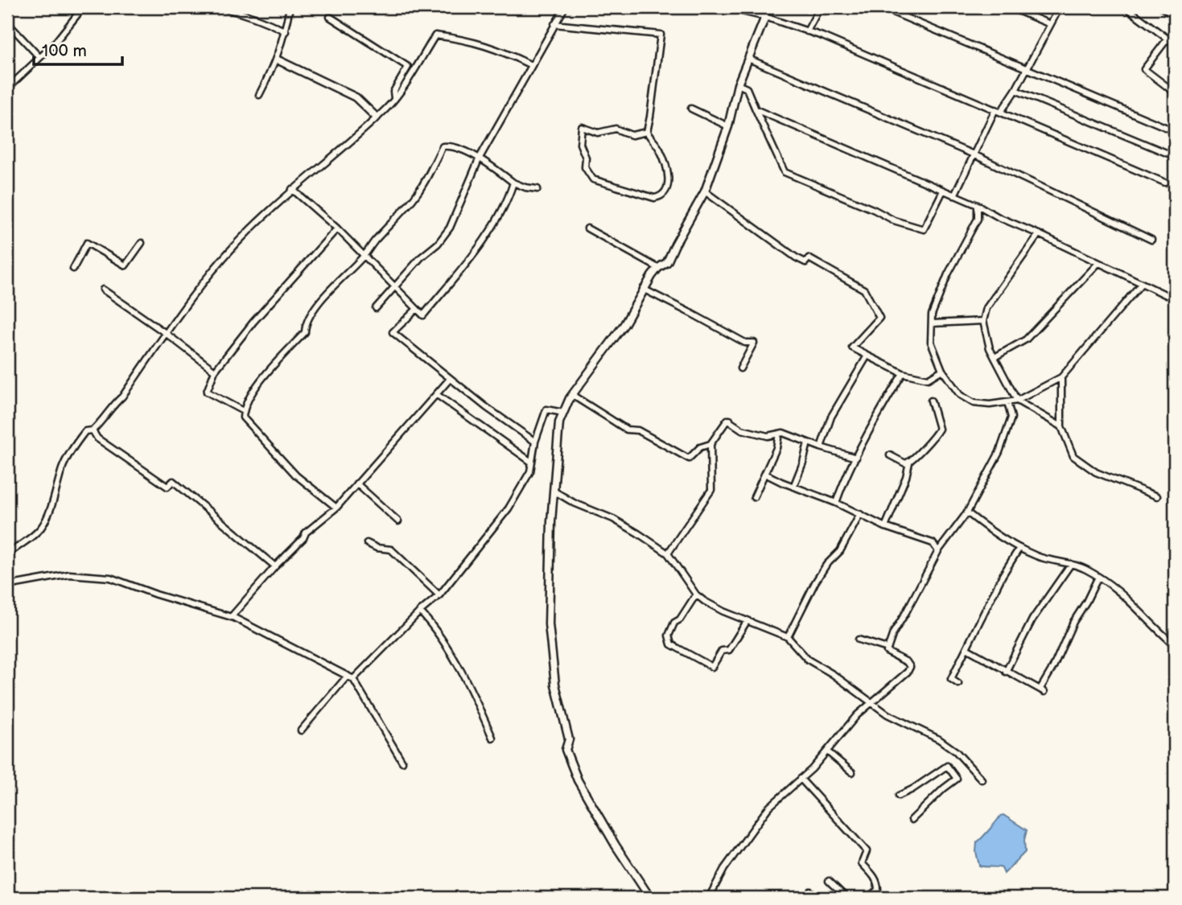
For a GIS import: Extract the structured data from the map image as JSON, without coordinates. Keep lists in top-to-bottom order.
{
  "scale_bar": "100 m"
}
